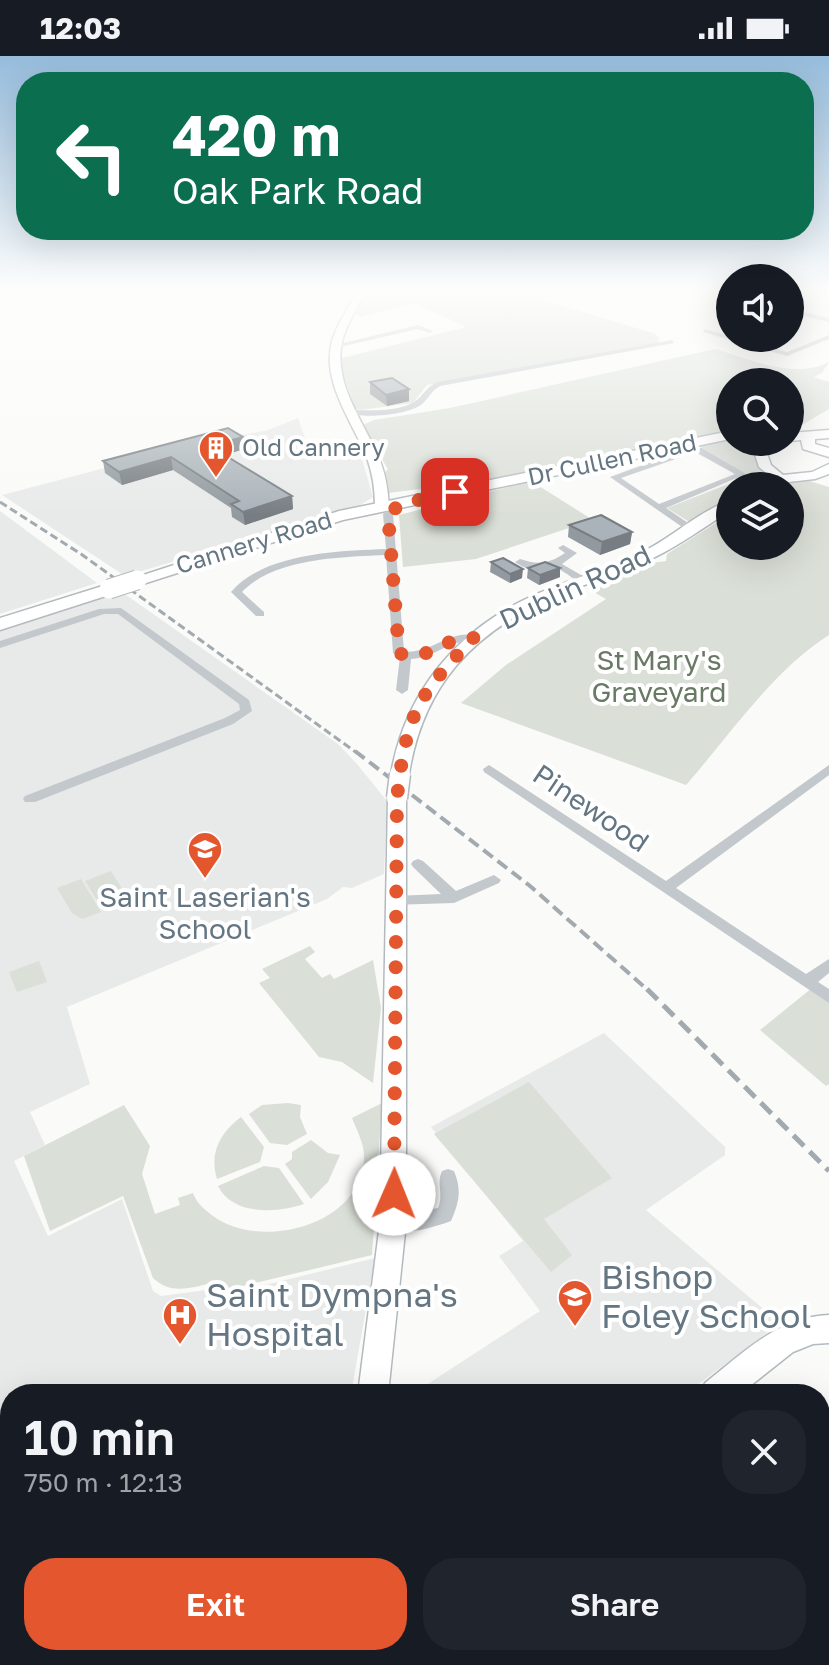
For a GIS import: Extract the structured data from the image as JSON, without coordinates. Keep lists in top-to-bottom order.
{
  "streets": {
    "main road": ["Dr Cullen Road", "Cannery Road", "Dublin Road"],
    "street": ["Pinewood"]
  },
  "crossings": [
    ["Dr Cullen Road", "Cannery Road"]
  ],
  "parks": ["St Mary's Graveyard"],
  "places": {
    "building": ["Old Cannery"],
    "school or university": ["Saint Laserian's School", "Bishop Foley School"],
    "hospital": ["Saint Dympna's Hospital"]
  },
  "page": {
    "status": "12:03",
    "turn": ["420 m", "Oak Park Road"],
    "heading": ["10 min", "750 m · 12:13"],
    "buttons": ["Exit", "Share"]
  }
}
